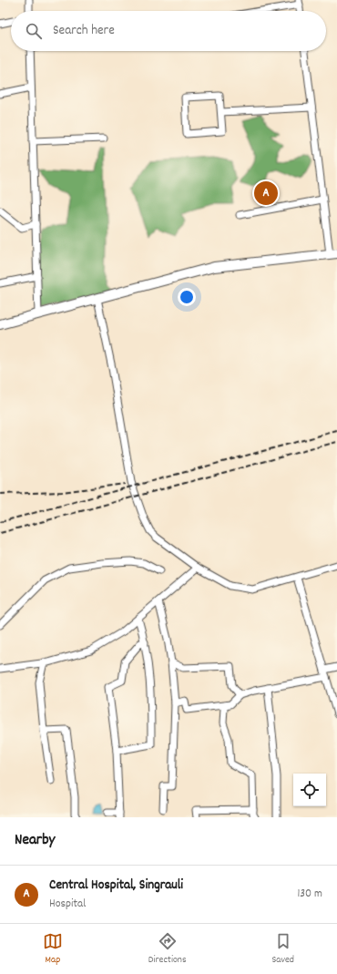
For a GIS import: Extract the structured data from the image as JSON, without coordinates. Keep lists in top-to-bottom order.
{
  "page": {
    "search": "Search here",
    "pins": "A",
    "heading": "Nearby",
    "list": [
      {
        "mark": "A",
        "name": "Central Hospital, Singrauli",
        "note": "Hospital",
        "value": "130 m"
      }
    ],
    "nav": ["Map", "Directions", "Saved"]
  }
}
